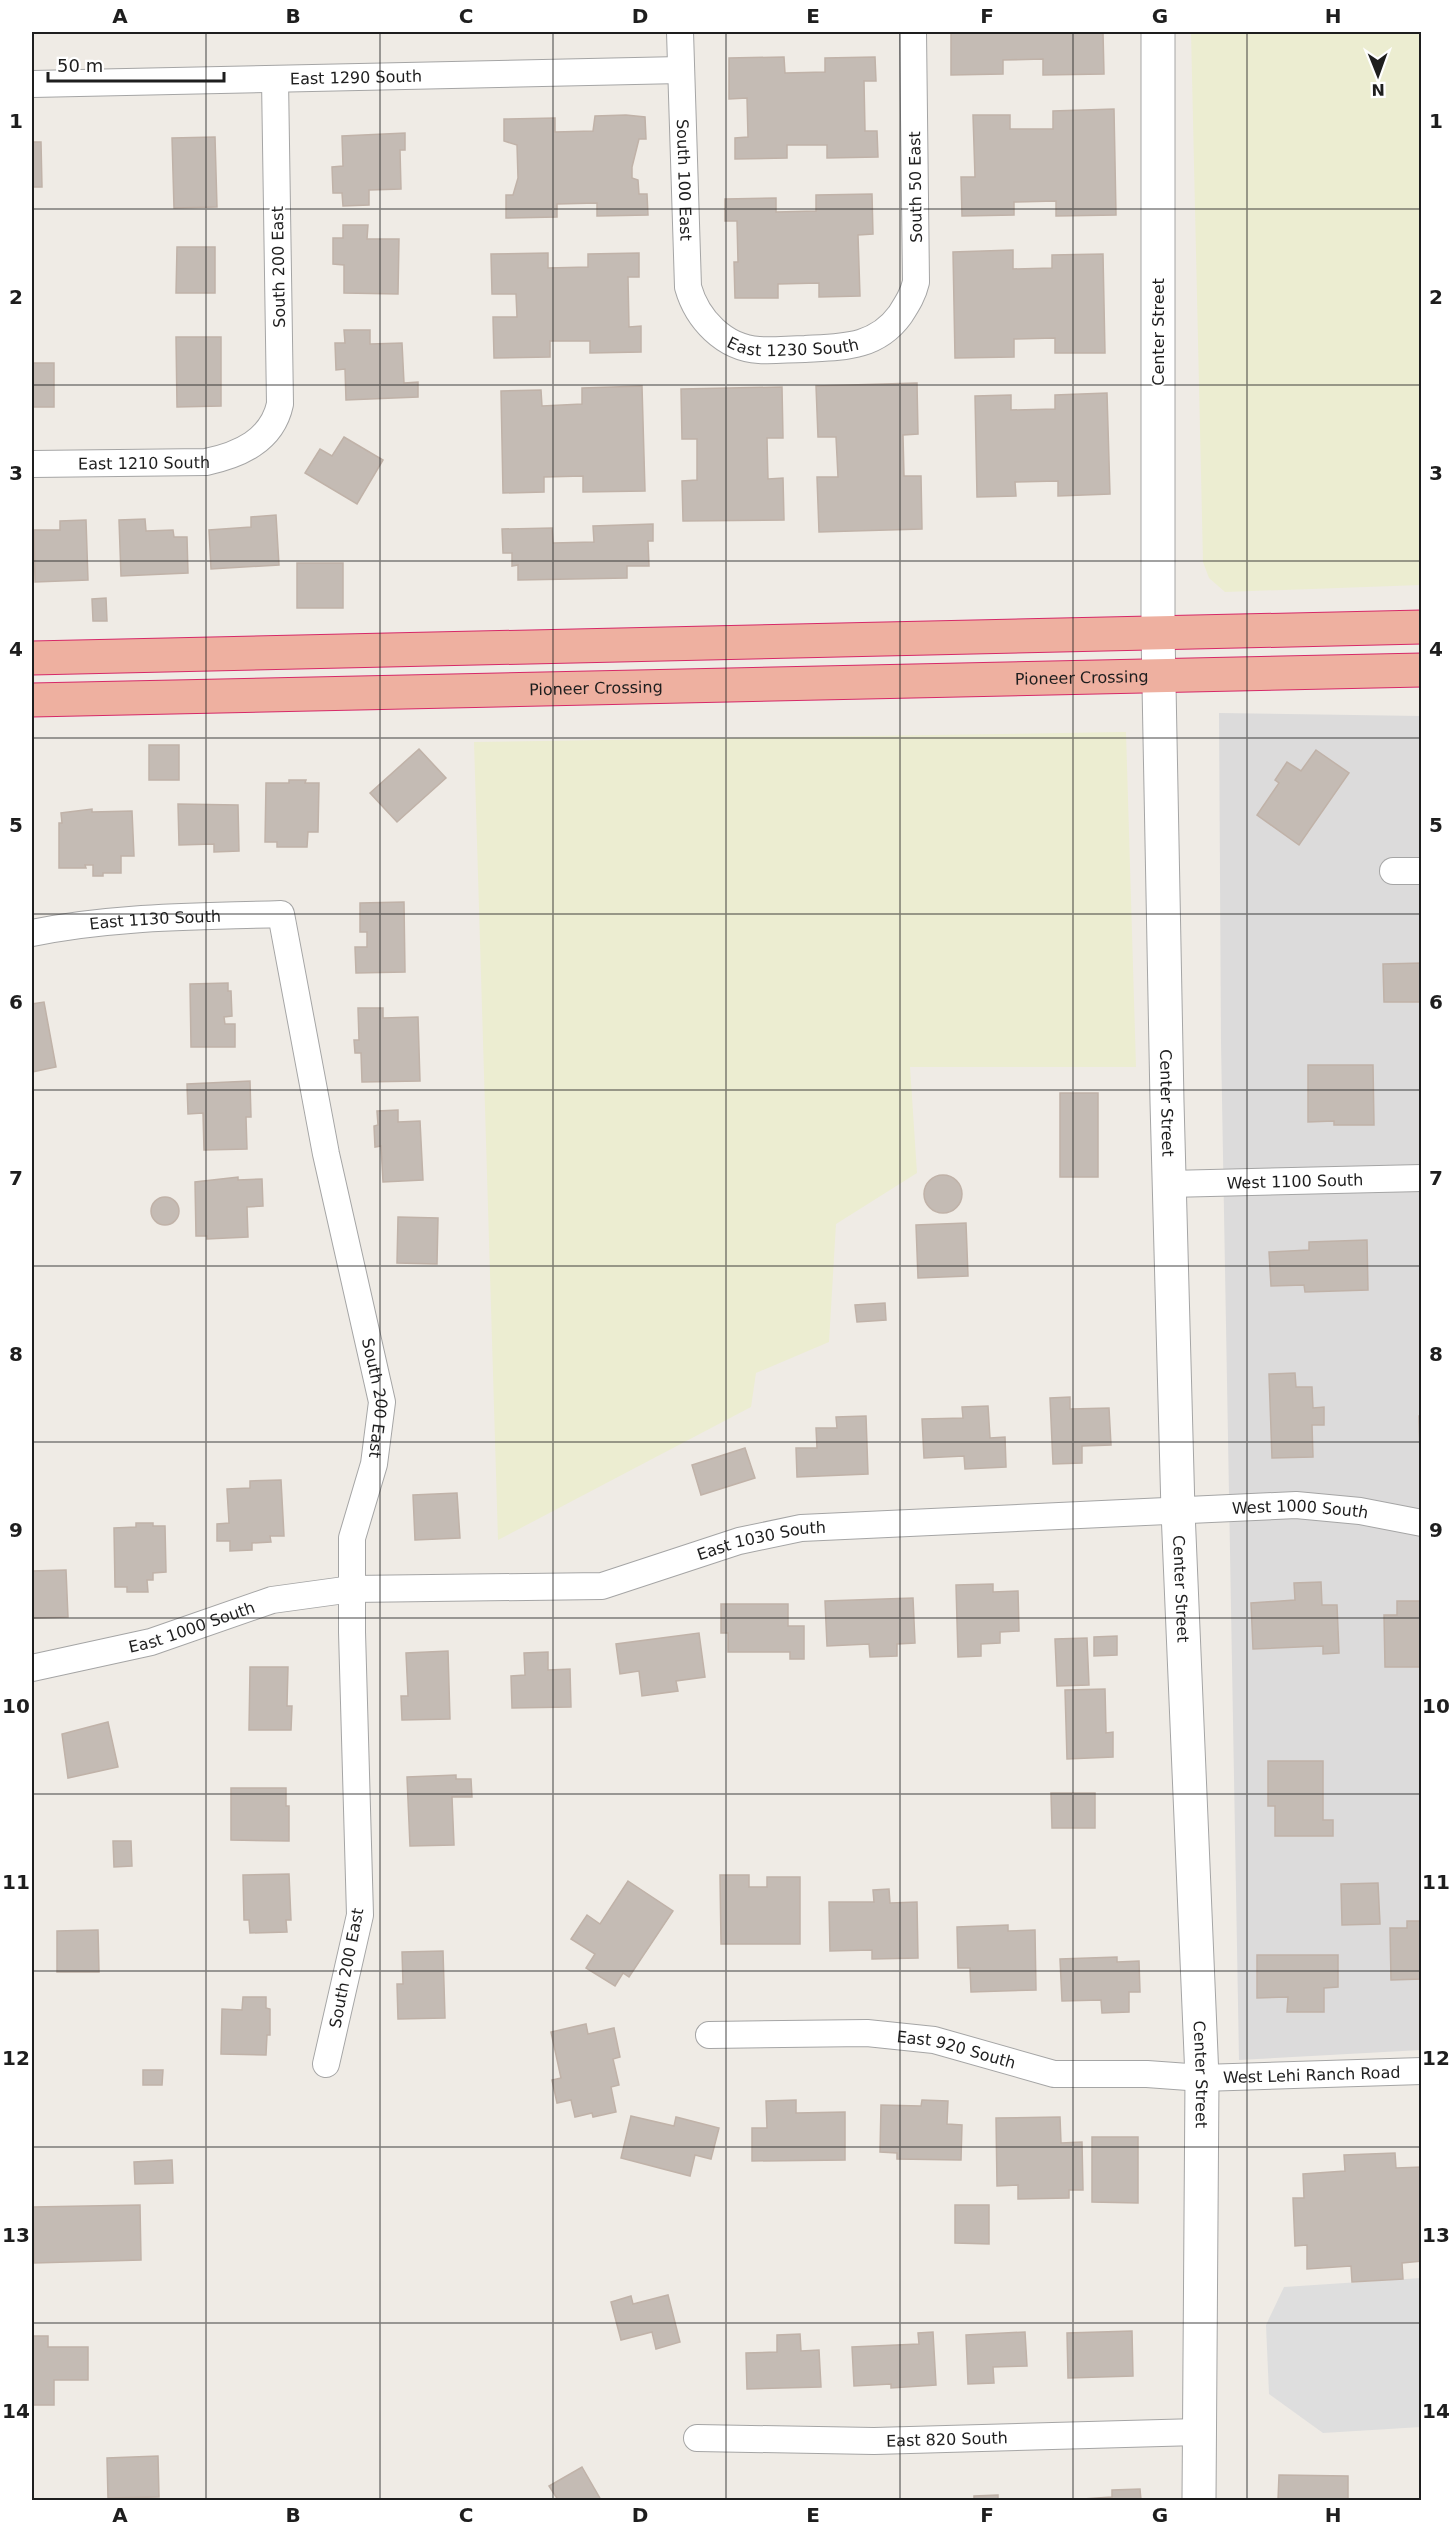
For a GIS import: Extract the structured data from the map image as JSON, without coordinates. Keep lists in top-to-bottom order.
{
  "streets": {
    "highway": ["Pioneer Crossing"],
    "street": [
      "East 1290 South",
      "South 100 East",
      "South 50 East",
      "South 200 East",
      "Center Street",
      "East 1230 South",
      "East 1210 South",
      "East 1130 South",
      "West 1100 South",
      "West 1000 South",
      "East 1030 South",
      "East 1000 South",
      "East 920 South",
      "West Lehi Ranch Road",
      "East 820 South"
    ]
  },
  "crossings": [
    ["East 1290 South", "South 100 East"],
    ["East 1290 South", "South 200 East"],
    ["South 100 East", "East 1230 South"],
    ["South 50 East", "East 1230 South"],
    ["South 200 East", "East 1210 South"],
    ["South 200 East", "East 1130 South"],
    ["South 200 East", "East 1030 South"],
    ["South 200 East", "East 1000 South"],
    ["Center Street", "Pioneer Crossing"],
    ["Center Street", "West 1100 South"],
    ["Center Street", "West 1000 South"],
    ["Center Street", "East 1030 South"],
    ["Center Street", "East 920 South"],
    ["Center Street", "West Lehi Ranch Road"],
    ["Center Street", "East 820 South"],
    ["West 1000 South", "East 1030 South"],
    ["East 1030 South", "East 1000 South"],
    ["East 920 South", "West Lehi Ranch Road"]
  ],
  "scale_bar": "50 m",
  "north": "bottom",
  "grid": {
    "columns": [
      "A",
      "B",
      "C",
      "D",
      "E",
      "F",
      "G",
      "H"
    ],
    "rows": [
      "1",
      "2",
      "3",
      "4",
      "5",
      "6",
      "7",
      "8",
      "9",
      "10",
      "11",
      "12",
      "13",
      "14"
    ]
  }
}
